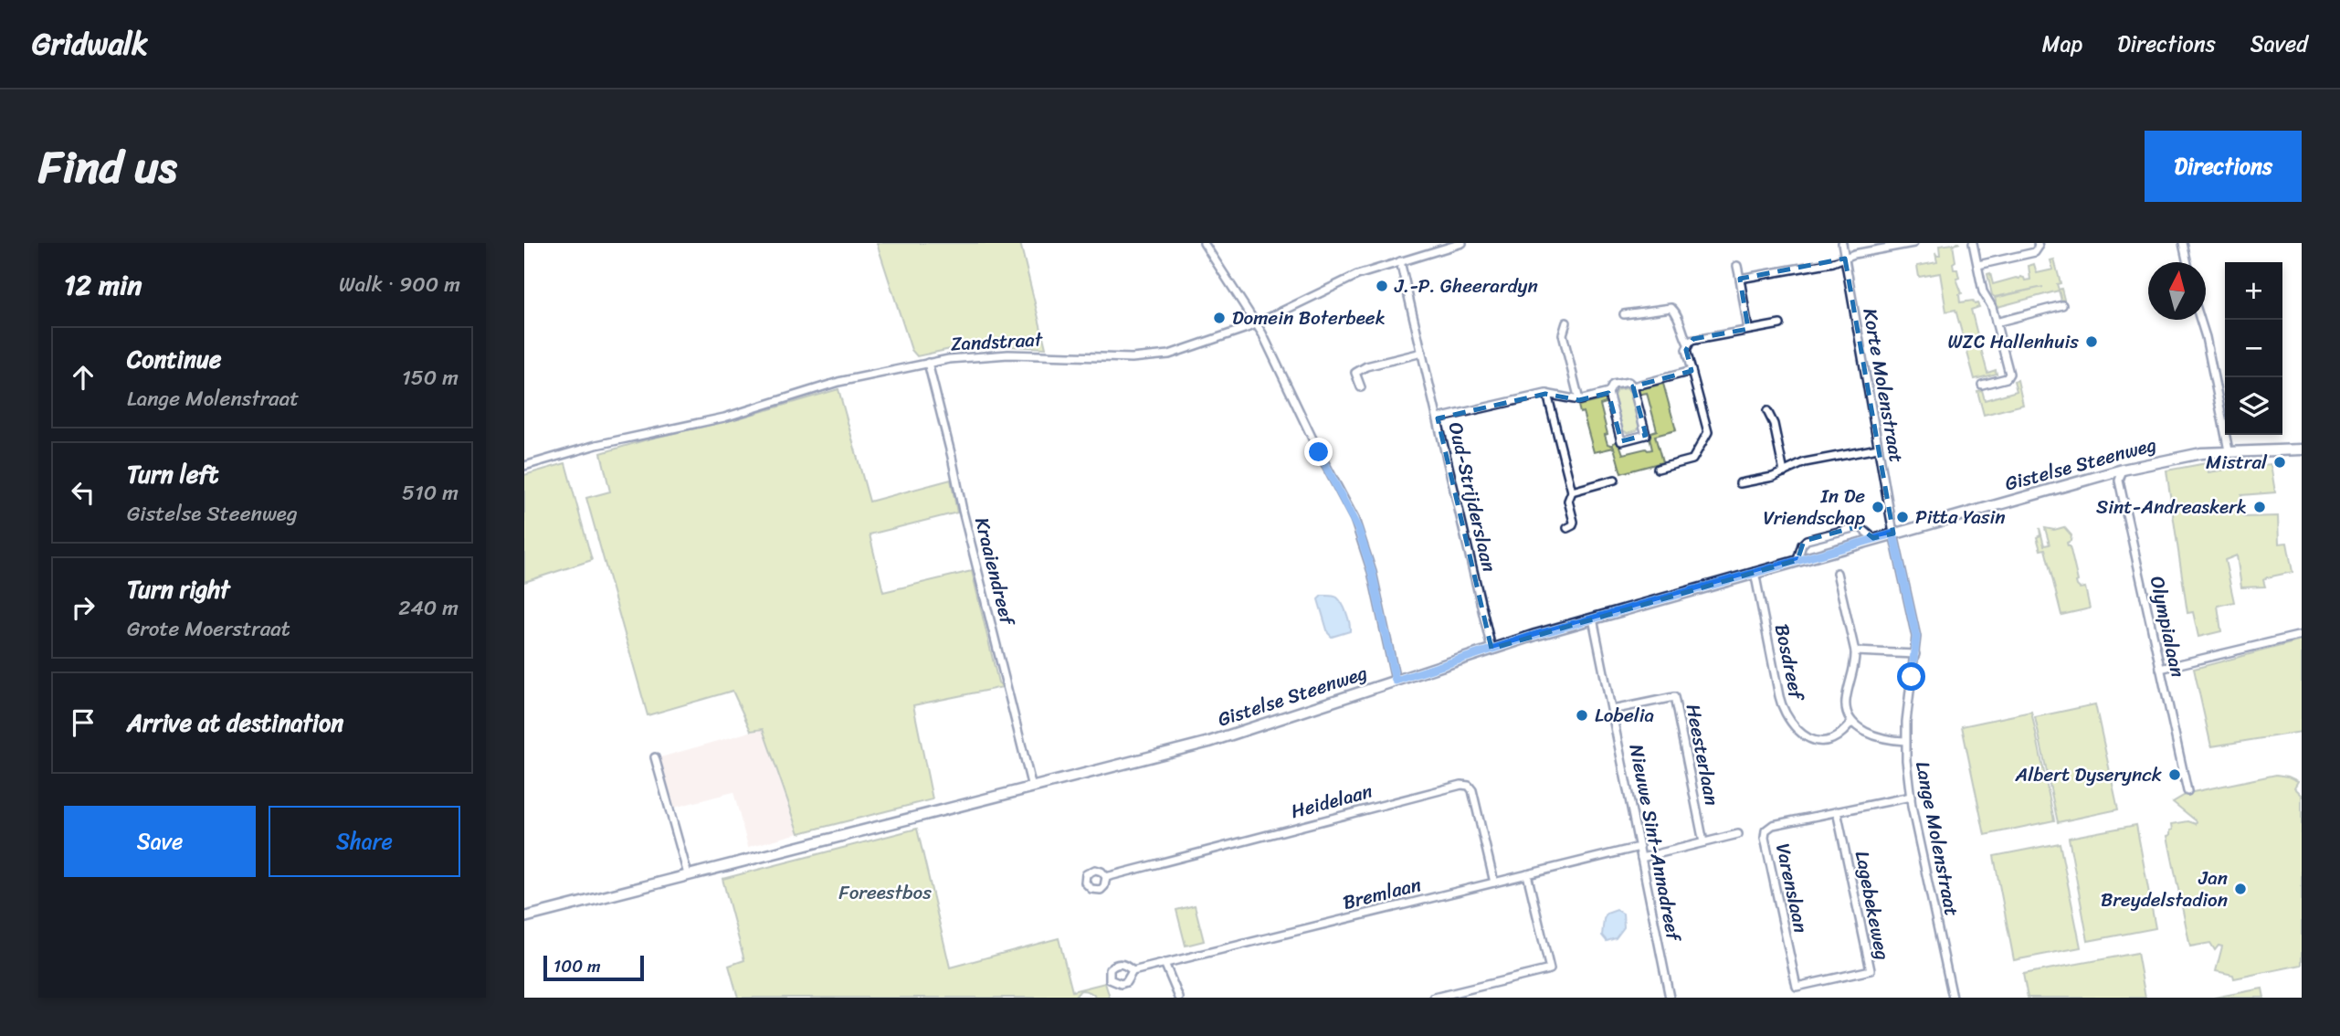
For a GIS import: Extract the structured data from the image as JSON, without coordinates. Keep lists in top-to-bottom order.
{
  "streets": {
    "main road": ["Gistelse Steenweg"],
    "street": [
      "Zandstraat",
      "Korte Molenstraat",
      "Oud-Strijderslaan",
      "Kraaiendreef",
      "Olympialaan",
      "Bosdreef",
      "Heesterlaan",
      "Heidelaan",
      "Lange Molenstraat",
      "Nieuwe Sint-Annadreef",
      "Varenslaan",
      "Bremlaan",
      "Lagebekeweg"
    ]
  },
  "crossings": [
    ["Zandstraat", "Oud-Strijderslaan"],
    ["Zandstraat", "Kraaiendreef"],
    ["Korte Molenstraat", "Gistelse Steenweg"],
    ["Korte Molenstraat", "Lange Molenstraat"],
    ["Gistelse Steenweg", "Oud-Strijderslaan"],
    ["Gistelse Steenweg", "Kraaiendreef"],
    ["Gistelse Steenweg", "Olympialaan"],
    ["Gistelse Steenweg", "Bosdreef"],
    ["Gistelse Steenweg", "Lange Molenstraat"],
    ["Gistelse Steenweg", "Nieuwe Sint-Annadreef"],
    ["Heesterlaan", "Nieuwe Sint-Annadreef"],
    ["Heidelaan", "Bremlaan"],
    ["Lange Molenstraat", "Varenslaan"],
    ["Nieuwe Sint-Annadreef", "Bremlaan"],
    ["Varenslaan", "Lagebekeweg"]
  ],
  "parks": ["Foreestbos"],
  "places": [
    "J.-P. Gheerardyn",
    "Domein Boterbeek",
    "WZC Hallenhuis",
    "Mistral",
    "In De Vriendschap",
    "Sint-Andreaskerk",
    "Pitta Yasin",
    "Lobelia",
    "Albert Dyserynck",
    "Jan Breydelstadion"
  ],
  "scale_bar": "100 m",
  "north": "top",
  "page": {
    "header": "Gridwalk",
    "nav": ["Map", "Directions", "Saved"],
    "title": "Find us",
    "buttons": [
      "Directions",
      ["Save", "Share"]
    ],
    "heading": ["12 min", "Walk · 900 m"],
    "map_buttons": ["+", "−"],
    "list": [
      ["Continue", "Lange Molenstraat", "150 m"],
      ["Turn left", "Gistelse Steenweg", "510 m"],
      ["Turn right", "Grote Moerstraat", "240 m"],
      "Arrive at destination"
    ],
    "scale": "100 m"
  }
}
